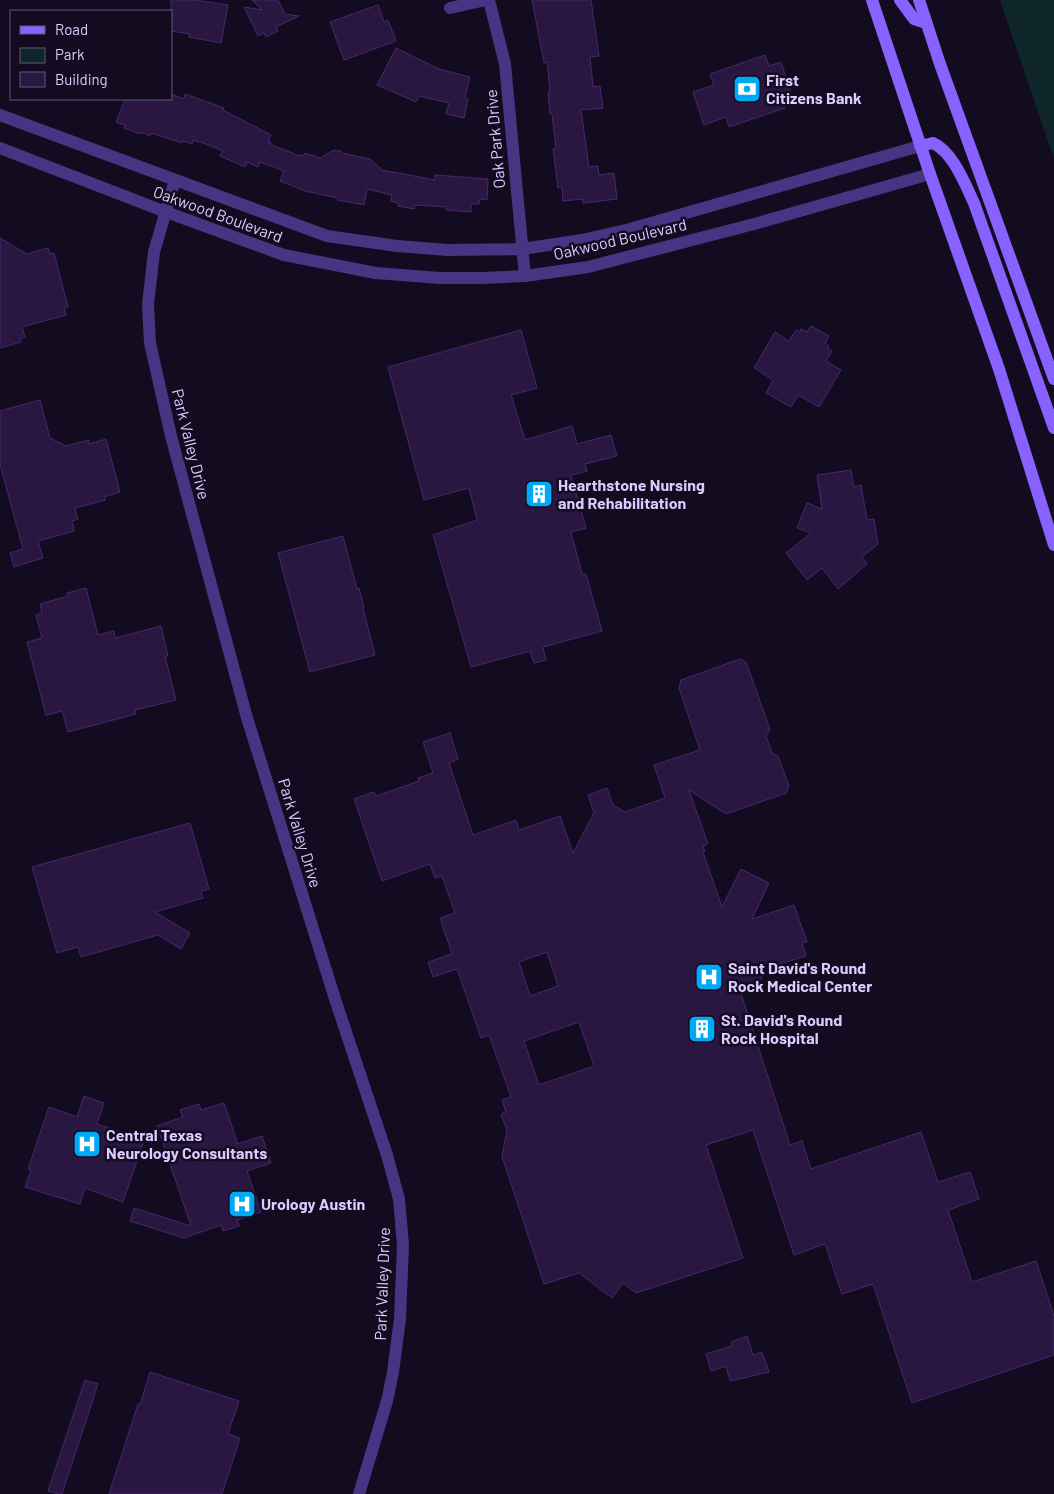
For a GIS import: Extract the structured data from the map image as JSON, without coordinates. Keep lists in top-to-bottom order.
{
  "streets": {
    "street": ["Oak Park Drive", "Oakwood Boulevard", "Park Valley Drive"]
  },
  "crossings": [
    ["Oak Park Drive", "Oakwood Boulevard"],
    ["Oakwood Boulevard", "Park Valley Drive"]
  ],
  "places": {
    "bank": ["First Citizens Bank"],
    "building": ["Hearthstone Nursing and Rehabilitation", "St. David's Round Rock Hospital"],
    "hospital": ["Saint David's Round Rock Medical Center", "Central Texas Neurology Consultants", "Urology Austin"]
  },
  "legend": ["Road", "Park", "Building"]
}
